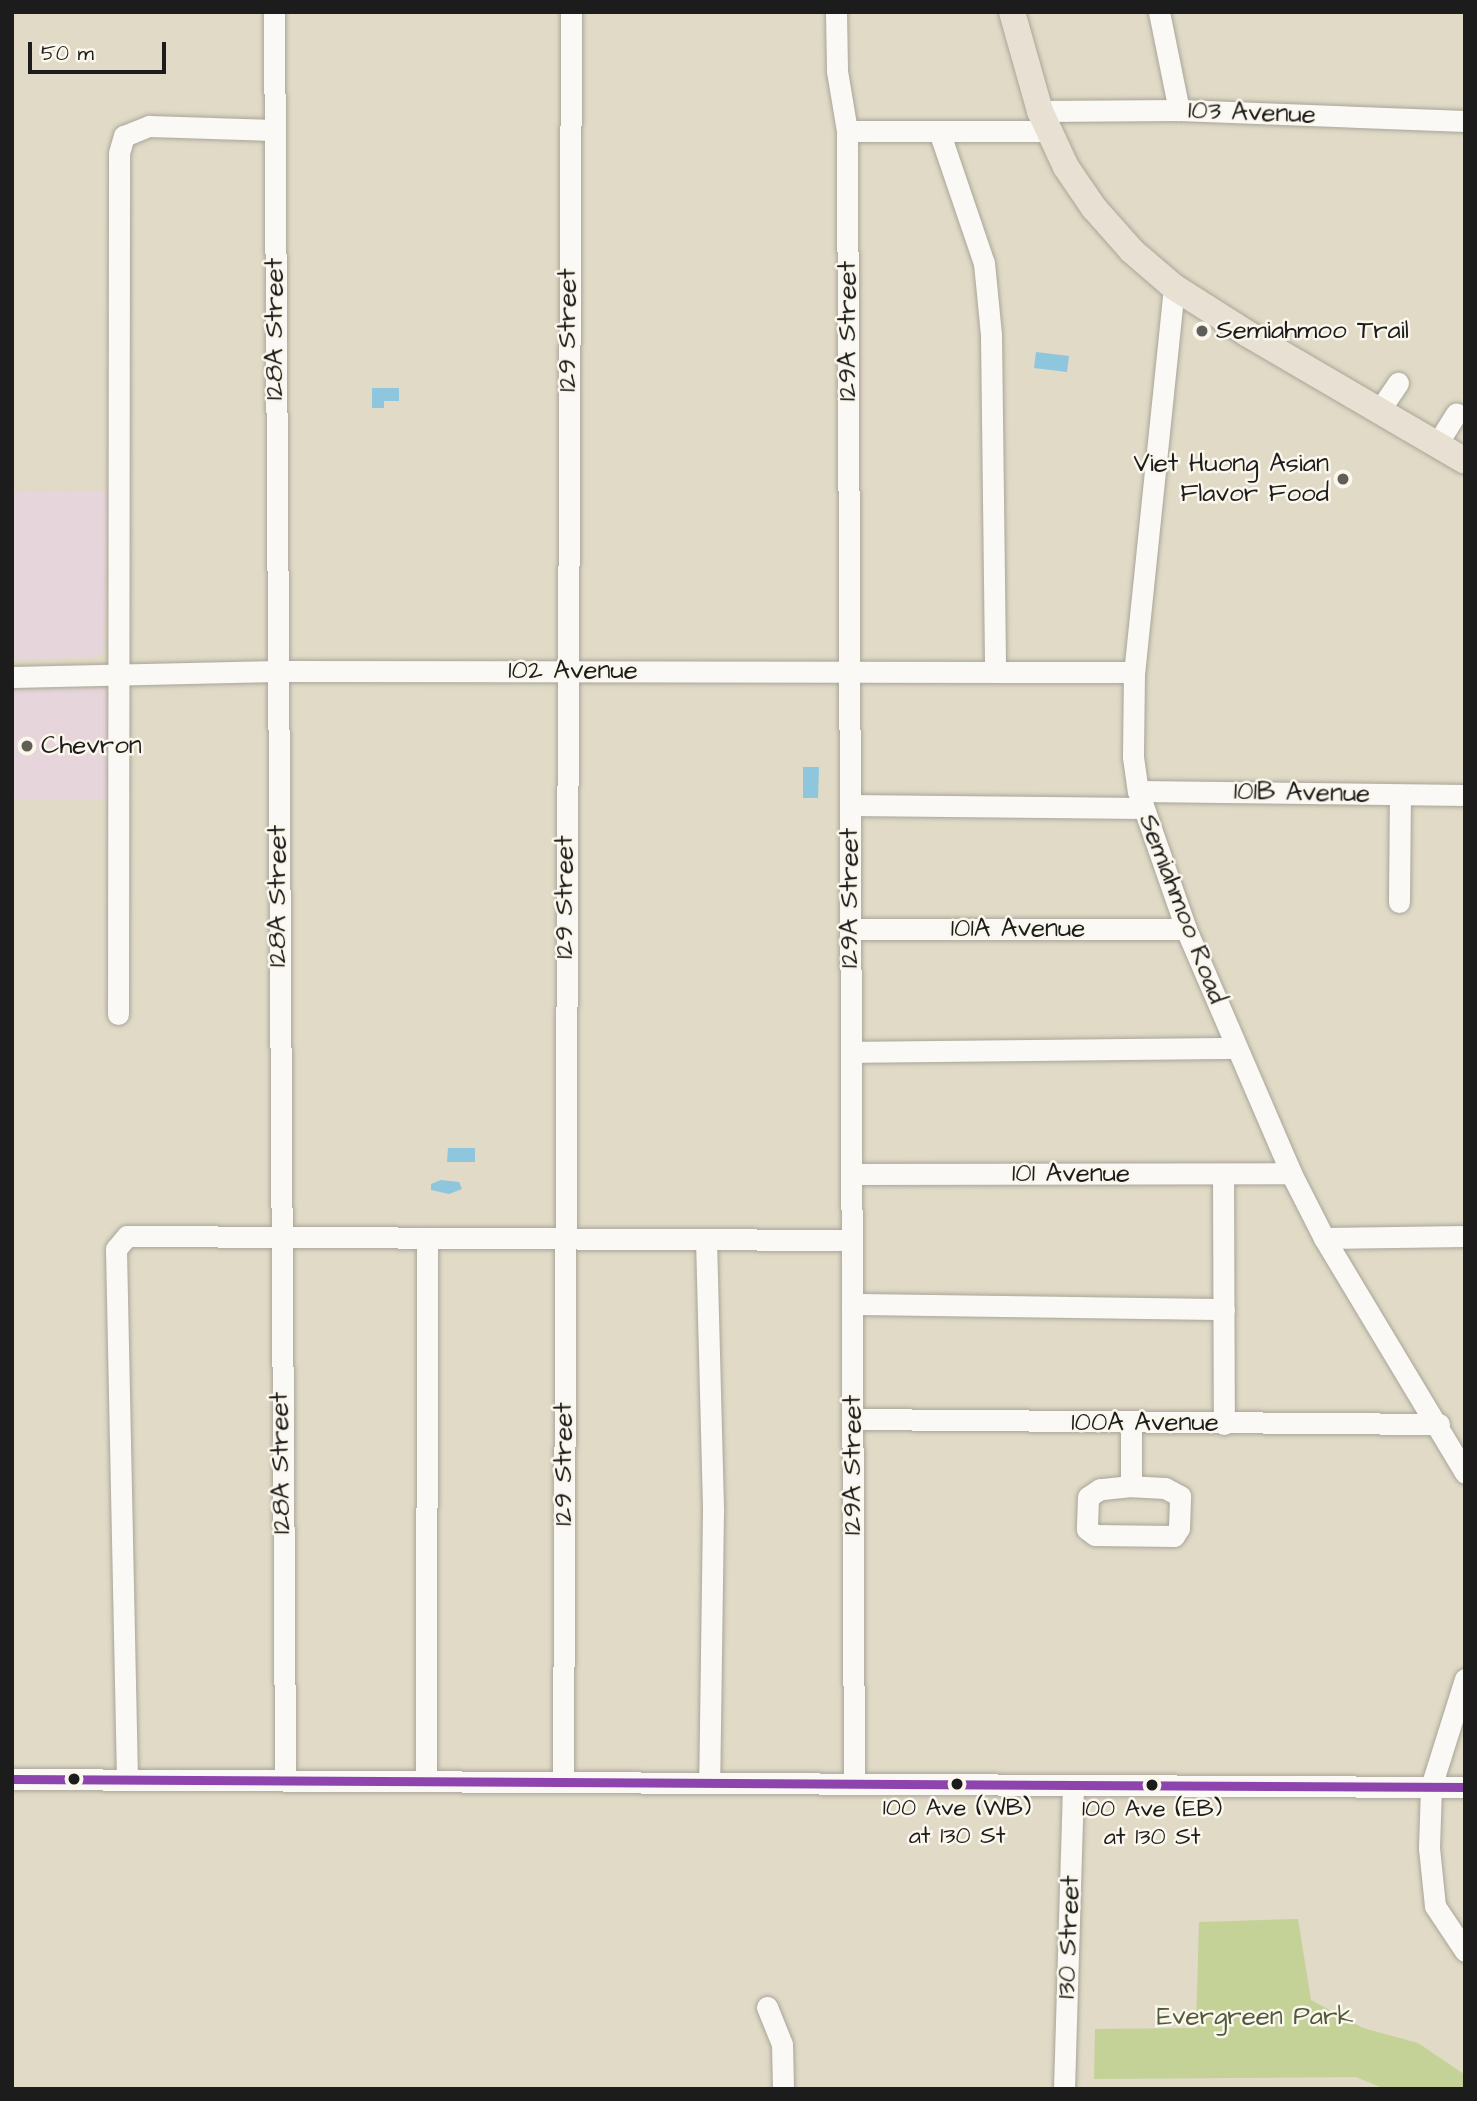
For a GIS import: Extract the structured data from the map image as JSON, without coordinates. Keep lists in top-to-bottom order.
{
  "streets": {
    "street": [
      "103 Avenue",
      "128A Street",
      "129 Street",
      "129A Street",
      "102 Avenue",
      "101B Avenue",
      "Semiahmoo Road",
      "101A Avenue",
      "101 Avenue",
      "100A Avenue",
      "130 Street"
    ]
  },
  "crossings": [
    ["103 Avenue", "129A Street"],
    ["128A Street", "102 Avenue"],
    ["129 Street", "102 Avenue"],
    ["129A Street", "102 Avenue"],
    ["129A Street", "101B Avenue"],
    ["129A Street", "101A Avenue"],
    ["129A Street", "101 Avenue"],
    ["129A Street", "100A Avenue"],
    ["102 Avenue", "Semiahmoo Road"],
    ["101B Avenue", "Semiahmoo Road"],
    ["Semiahmoo Road", "101A Avenue"],
    ["Semiahmoo Road", "101 Avenue"],
    ["Semiahmoo Road", "100A Avenue"]
  ],
  "parks": ["Evergreen Park"],
  "places": [
    "Semiahmoo Trail",
    "Viet Huong Asian Flavor Food",
    "Chevron",
    "100 Ave (WB) at 130 St",
    "100 Ave (EB) at 130 St"
  ],
  "scale_bar": "50 m"
}
